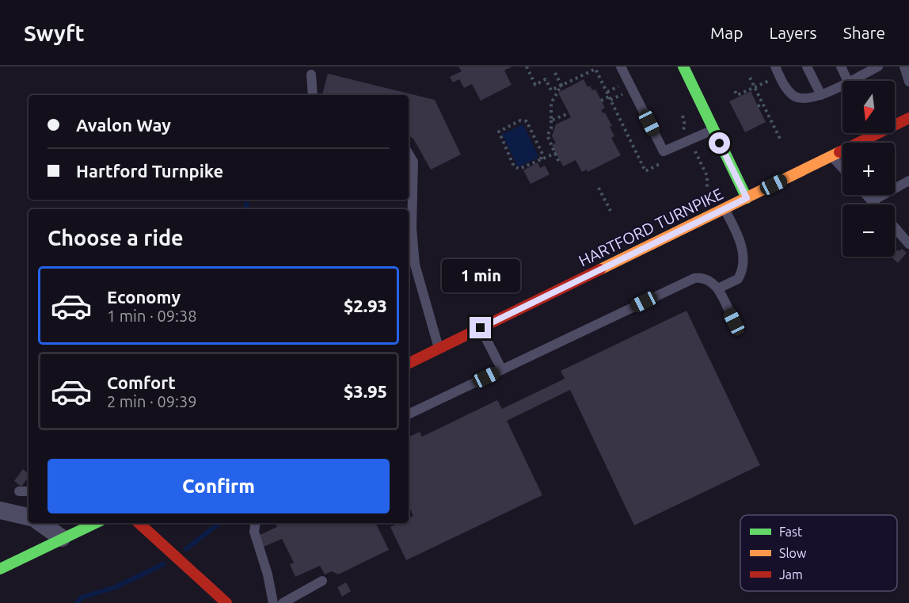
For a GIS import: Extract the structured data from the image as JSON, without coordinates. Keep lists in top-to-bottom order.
{
  "streets": {
    "main road": ["HARTFORD TURNPIKE"]
  },
  "legend": ["Fast", "Slow", "Jam"],
  "north": "bottom",
  "page": {
    "header": "Swyft",
    "nav": ["Map", "Layers", "Share"],
    "map_buttons": ["+", "−"],
    "banner": ["Avalon Way", "Hartford Turnpike"],
    "heading": "Choose a ride",
    "bubble": "1 min",
    "list": [
      {
        "name": "Economy",
        "note": "1 min · 09:38",
        "value": "$2.93"
      },
      {
        "name": "Comfort",
        "note": "2 min · 09:39",
        "value": "$3.95"
      }
    ],
    "buttons": "Confirm"
  }
}
